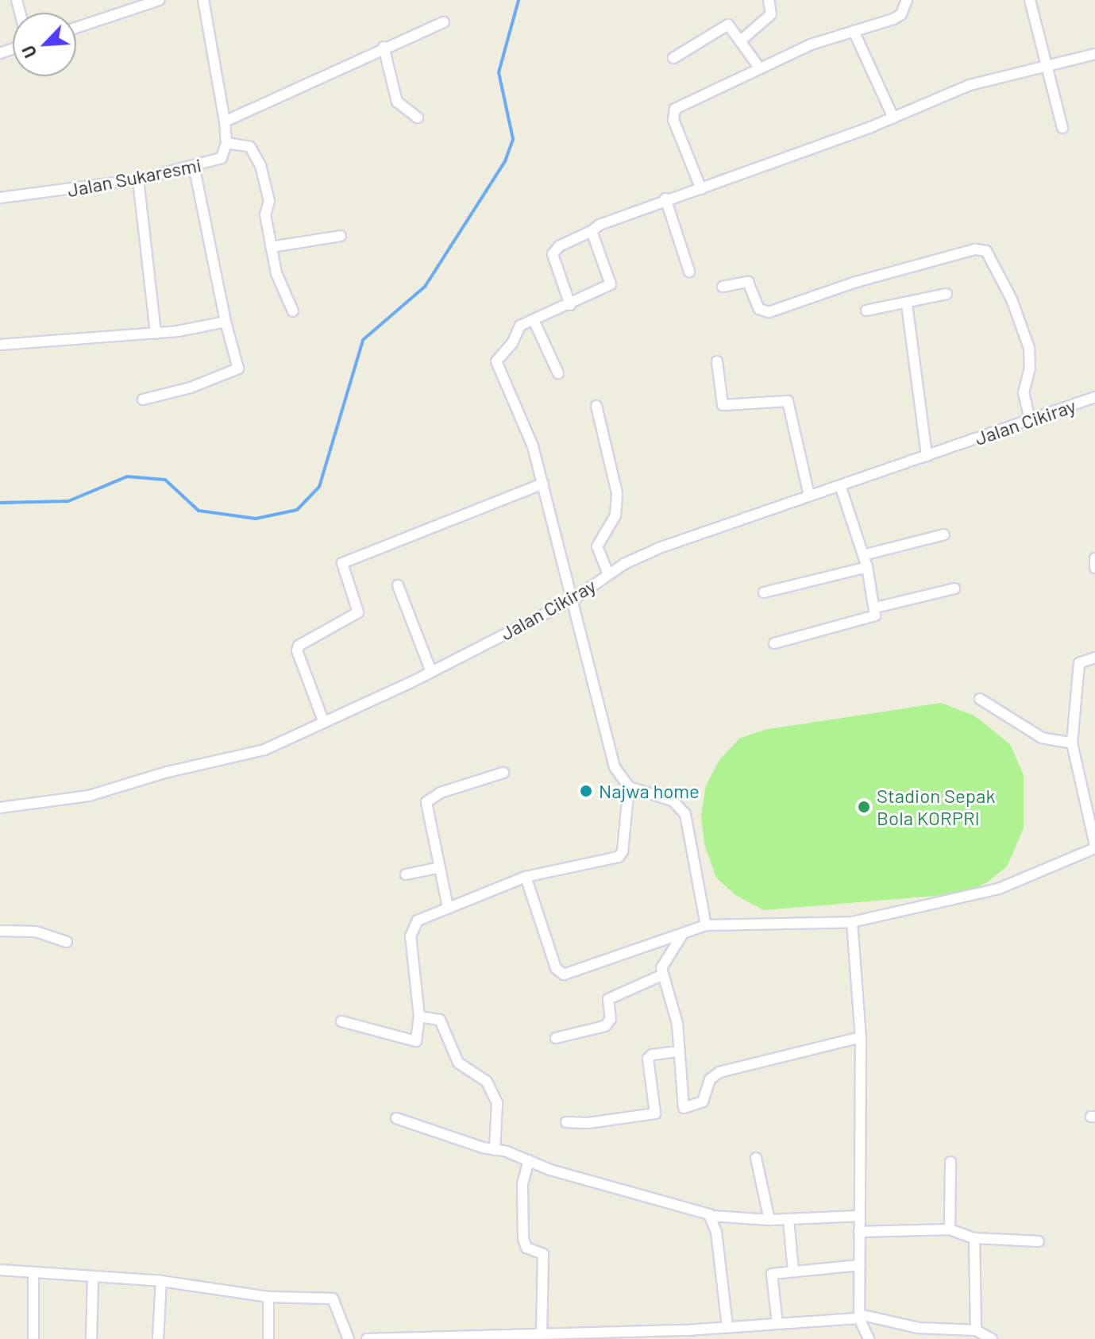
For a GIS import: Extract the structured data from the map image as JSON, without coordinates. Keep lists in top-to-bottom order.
{
  "streets": {
    "street": ["Jalan Sukaresmi", "Jalan Cikiray"]
  },
  "places": ["Najwa home", "Stadion Sepak Bola KORPRI"],
  "north": "bottom left"
}
